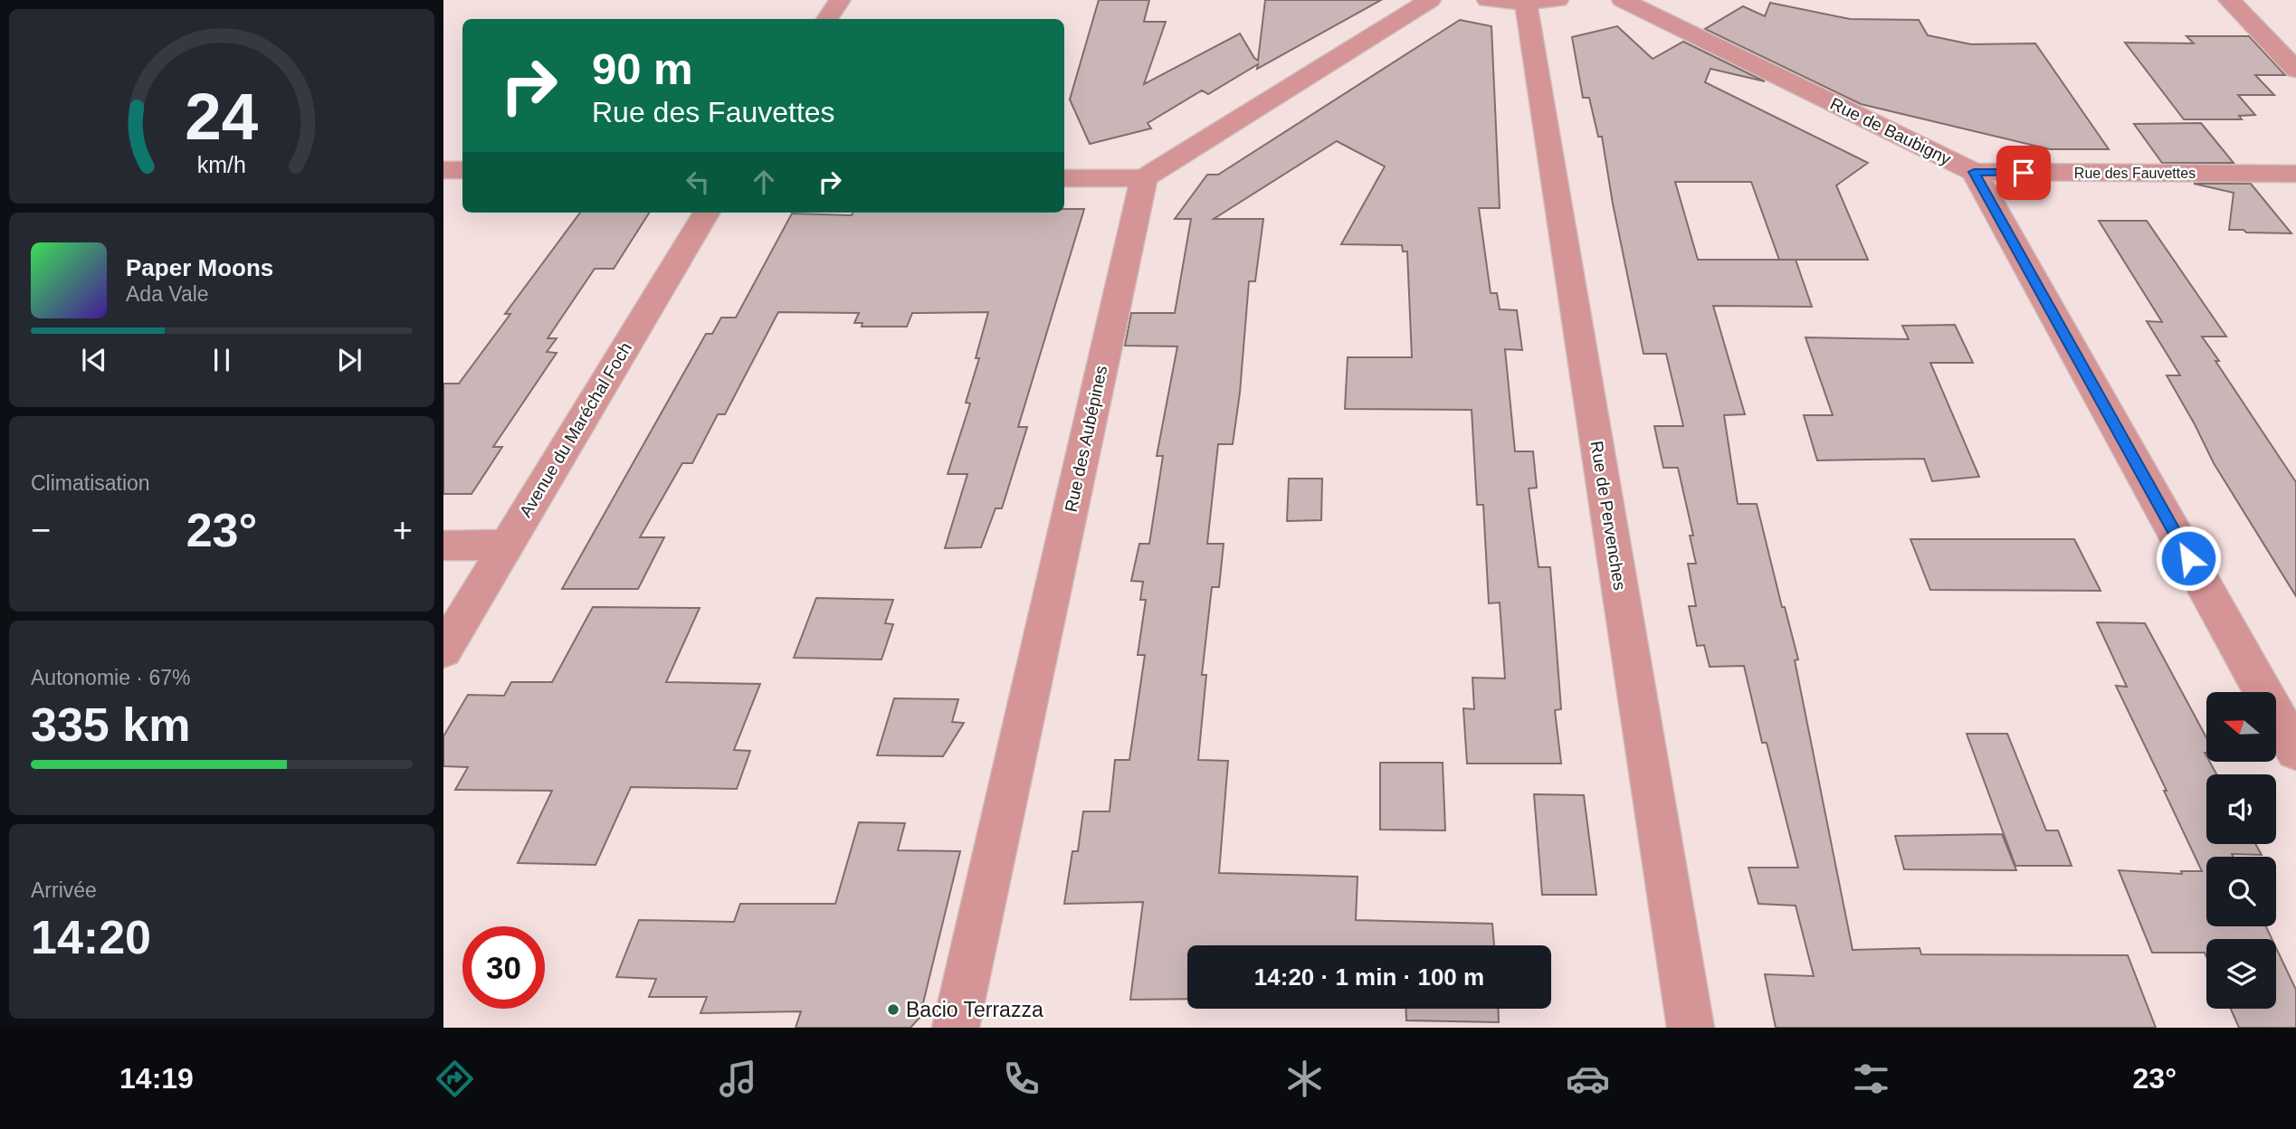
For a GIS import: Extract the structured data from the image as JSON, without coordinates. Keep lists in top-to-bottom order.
{
  "streets": {
    "street": [
      "Rue de Baubigny",
      "Rue des Fauvettes",
      "Avenue du Maréchal Foch",
      "Rue des Aubépines",
      "Rue de Pervenches"
    ]
  },
  "crossings": [
    ["Rue de Baubigny", "Rue des Fauvettes"]
  ],
  "places": ["Bacio Terrazza"],
  "north": "left",
  "page": {
    "turn": ["90 m", "Rue des Fauvettes"],
    "song": ["Paper Moons", "Ada Vale"],
    "tile": [
      "Climatisation",
      ["Autonomie · 67%", "335 km"],
      ["Arrivée", "14:20"]
    ],
    "heat": ["−", "23°", "+"],
    "limit": "30",
    "trip": "14:20 · 1 min · 100 m",
    "tabs": ["14:19", "23°"],
    "gauge": ["24", "km/h"]
  }
}
